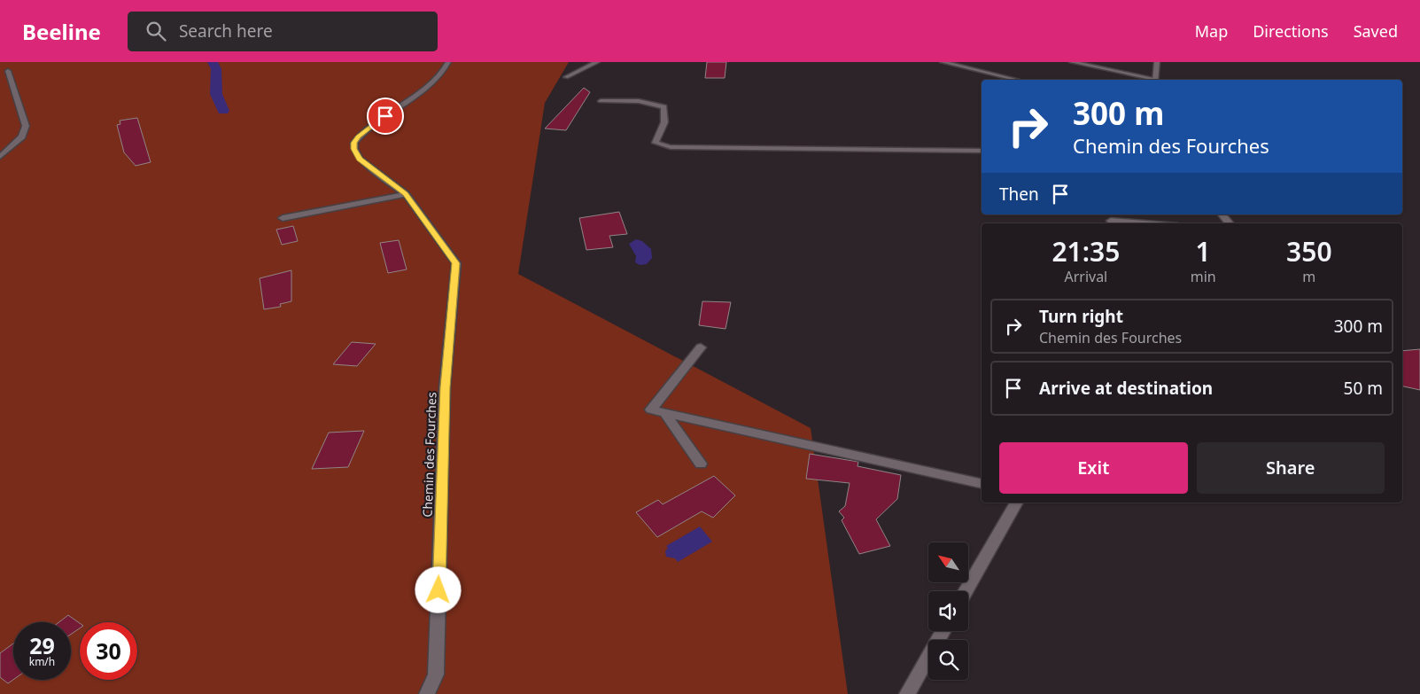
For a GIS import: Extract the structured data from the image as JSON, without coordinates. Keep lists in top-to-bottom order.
{
  "streets": {
    "street": ["Chemin des Fourches"]
  },
  "north": "top left",
  "page": {
    "header": "Beeline",
    "search": "Search here",
    "nav": ["Map", "Directions", "Saved"],
    "turn": ["300 m", "Chemin des Fourches"],
    "then": "Then",
    "eta": [
      "21:35",
      "Arrival",
      "1",
      "min",
      "350",
      "m"
    ],
    "list": [
      {
        "name": "Turn right",
        "note": "Chemin des Fourches",
        "value": "300 m"
      },
      {
        "name": "Arrive at destination",
        "value": "50 m"
      }
    ],
    "buttons": ["Exit", "Share"],
    "speed": "29 km/h",
    "limit": "30"
  }
}
